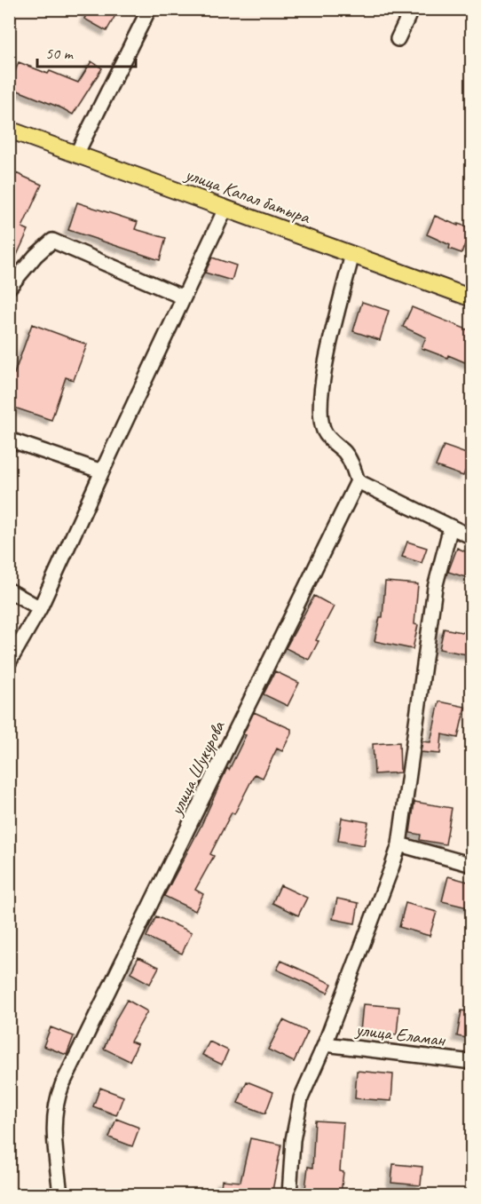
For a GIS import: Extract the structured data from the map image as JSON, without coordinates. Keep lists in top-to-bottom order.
{
  "streets": {
    "main road": ["улица Капал батыра"],
    "street": ["улица Шукурова", "улица Еламан"]
  },
  "scale_bar": "50 m"
}
